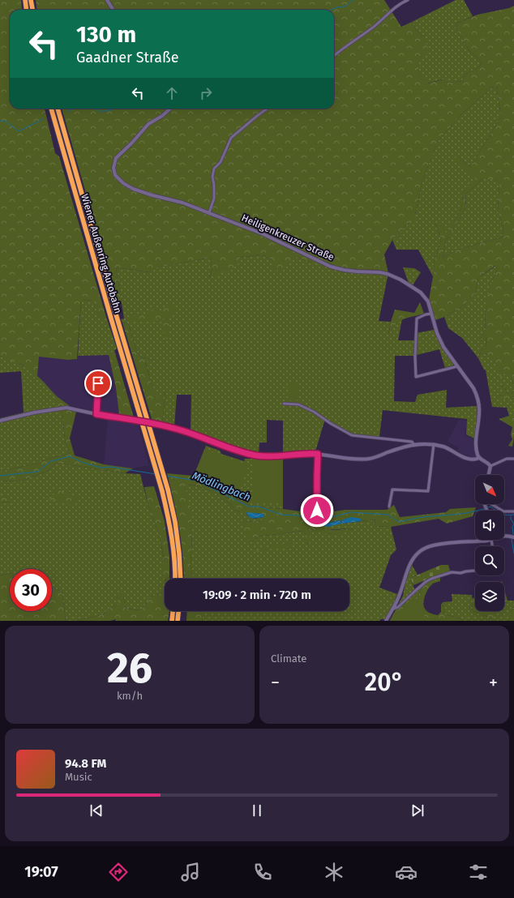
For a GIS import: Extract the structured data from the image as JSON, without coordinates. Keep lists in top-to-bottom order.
{
  "streets": {
    "highway": ["Wiener Außenring Autobahn"],
    "main road": ["Heiligenkreuzer Straße"]
  },
  "water": ["Mödlingbach"],
  "north": "bottom right",
  "page": {
    "turn": ["130 m", "Gaadner Straße"],
    "limit": "30",
    "trip": "19:09 · 2 min · 720 m",
    "tile": [
      ["26", "km/h"],
      "Climate"
    ],
    "heat": ["−", "20°", "+"],
    "song": ["94.8 FM", "Music"],
    "tabs": "19:07"
  }
}
